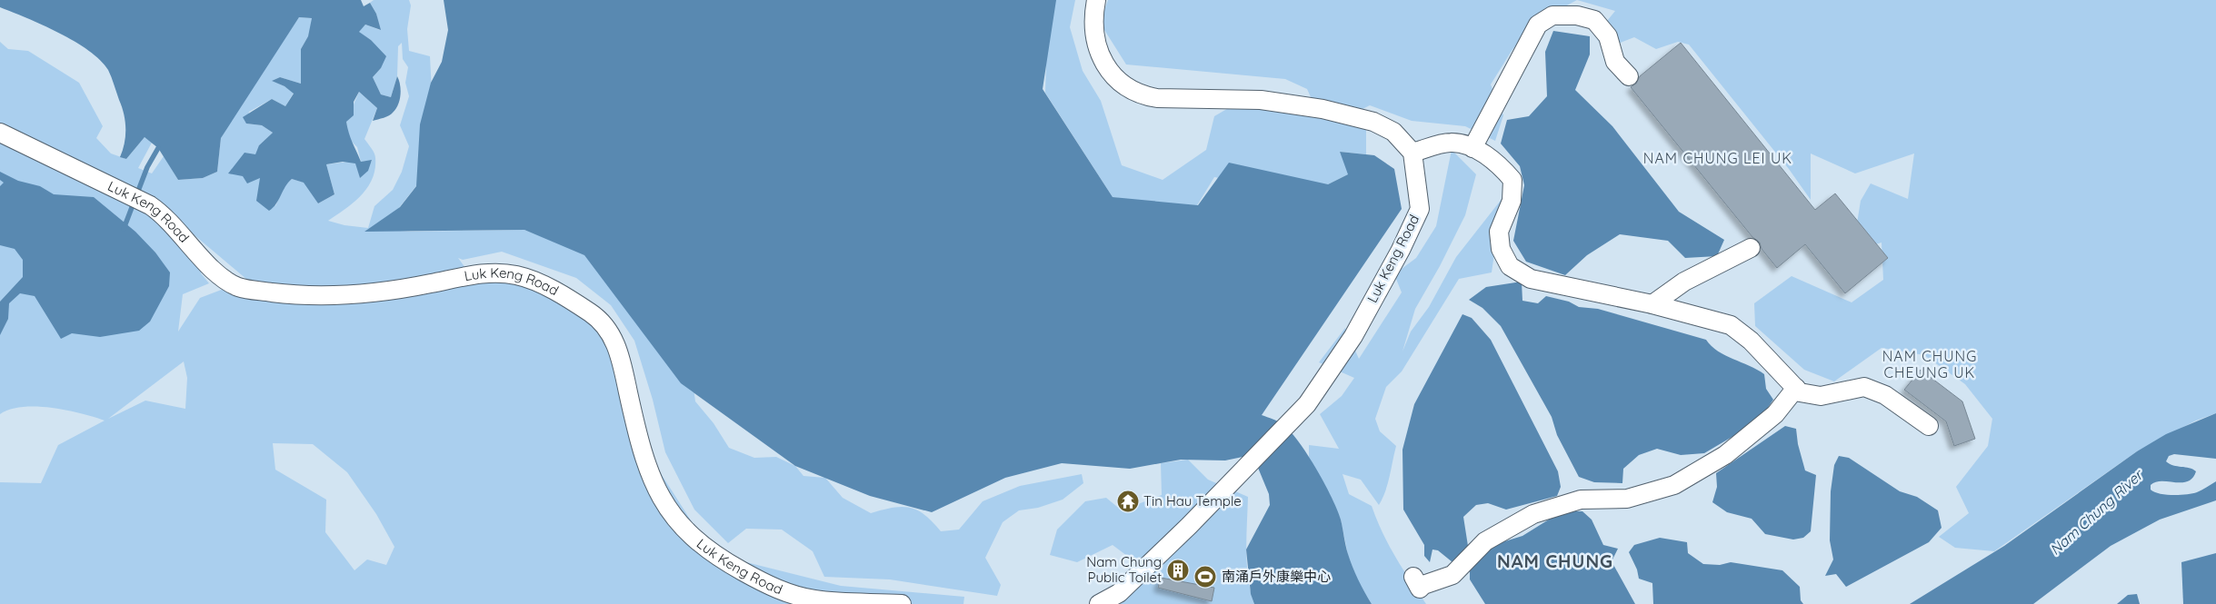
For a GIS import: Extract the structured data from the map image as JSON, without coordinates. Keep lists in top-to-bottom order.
{
  "streets": {
    "street": ["Luk Keng Road"]
  },
  "districts": ["NAM CHUNG LEI UK", "NAM CHUNG CHEUNG UK", "NAM CHUNG"],
  "water": ["Nam Chung River"],
  "places": {
    "temple": ["Tin Hau Temple"],
    "building": ["Nam Chung Public Toilet"],
    "sports": ["南涌戶外康樂中心"]
  }
}
